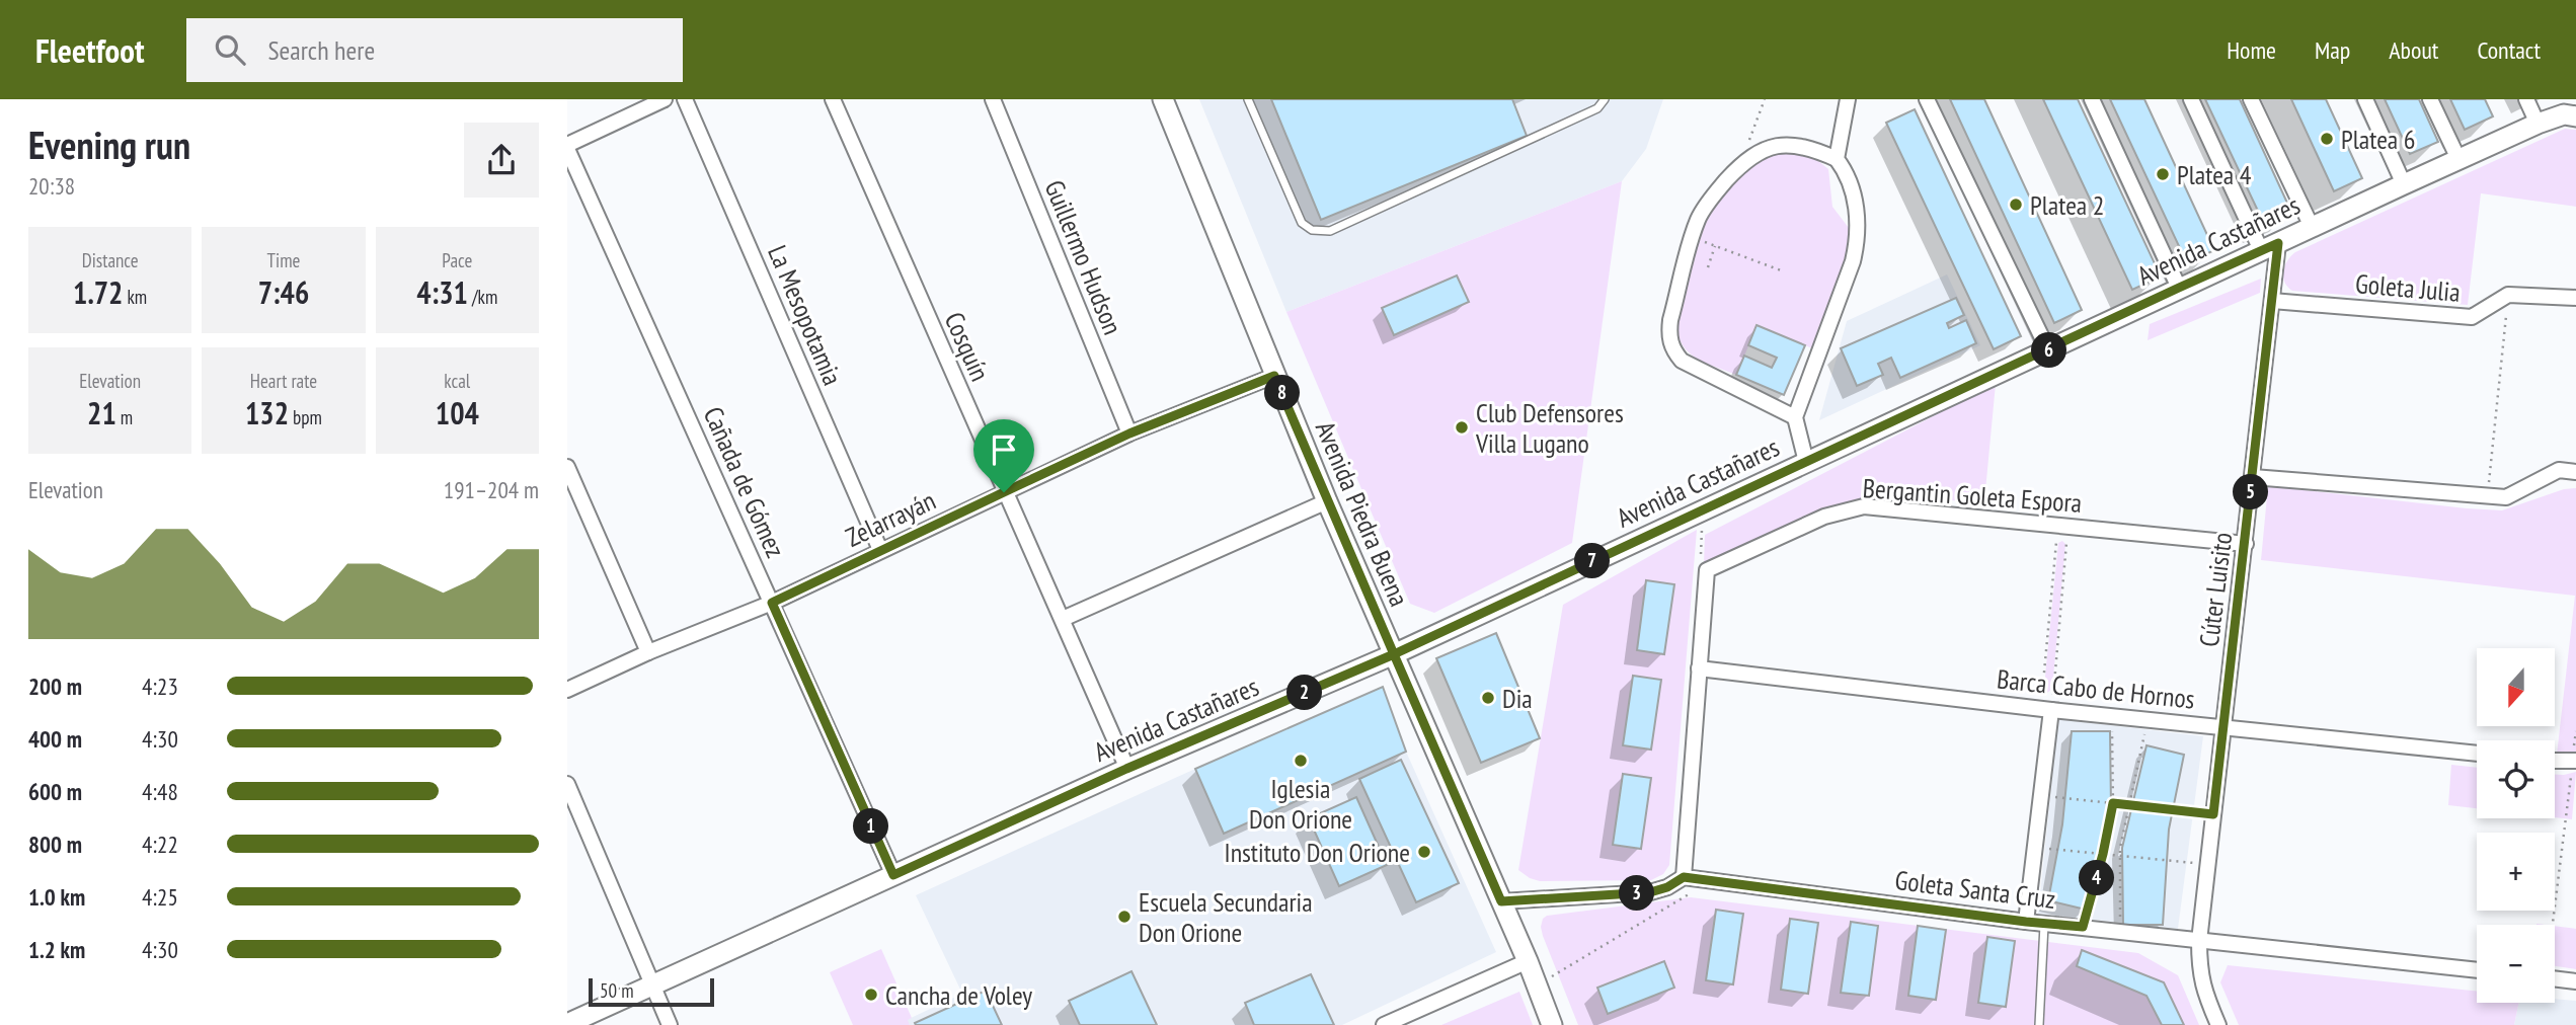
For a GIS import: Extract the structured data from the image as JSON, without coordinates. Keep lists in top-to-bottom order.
{
  "streets": {
    "street": [
      "Avenida Castañares",
      "Guillermo Hudson",
      "Goleta Julia",
      "La Mesopotamia",
      "Cosquín",
      "Cañada de Gómez",
      "Bergantin Goleta Espora",
      "Avenida Piedra Buena",
      "Zelarrayán",
      "Cúter Luisito",
      "Barca Cabo de Hornos",
      "Goleta Santa Cruz"
    ]
  },
  "crossings": [
    ["Avenida Castañares", "Cosquín"],
    ["Avenida Castañares", "Cañada de Gómez"],
    ["Avenida Castañares", "Avenida Piedra Buena"],
    ["Avenida Castañares", "Cúter Luisito"],
    ["Guillermo Hudson", "Zelarrayán"],
    ["Goleta Julia", "Cúter Luisito"],
    ["La Mesopotamia", "Zelarrayán"],
    ["Cosquín", "Zelarrayán"],
    ["Cañada de Gómez", "Zelarrayán"],
    ["Bergantin Goleta Espora", "Cúter Luisito"],
    ["Avenida Piedra Buena", "Zelarrayán"],
    ["Cúter Luisito", "Barca Cabo de Hornos"],
    ["Cúter Luisito", "Goleta Santa Cruz"]
  ],
  "places": [
    "Platea 6",
    "Platea 4",
    "Platea 2",
    "Club Defensores Villa Lugano",
    "Dia",
    "Iglesia Don Orione",
    "Instituto Don Orione",
    "Escuela Secundaria Don Orione",
    "Cancha de Voley"
  ],
  "scale_bar": "50 m",
  "north": "bottom",
  "page": {
    "header": "Fleetfoot",
    "search": "Search here",
    "nav": [
      "Home",
      "Map",
      "About",
      "Contact"
    ],
    "heading": ["Evening run", "20:38"],
    "stats": [
      ["Distance", "1.72 km"],
      ["Time", "7:46"],
      ["Pace", "4:31 /km"],
      ["Elevation", "21 m"],
      ["Heart rate", "132 bpm"],
      ["kcal", "104"]
    ],
    "pins": [
      "6",
      "8",
      "5",
      "7",
      "2",
      "1",
      "4",
      "3"
    ],
    "chart": ["Elevation", "191–204 m"],
    "map_buttons": ["+", "−"],
    "list": [
      {
        "name": "200 m",
        "note": "4:23"
      },
      {
        "name": "400 m",
        "note": "4:30"
      },
      {
        "name": "600 m",
        "note": "4:48"
      },
      {
        "name": "800 m",
        "note": "4:22"
      },
      {
        "name": "1.0 km",
        "note": "4:25"
      },
      {
        "name": "1.2 km",
        "note": "4:30"
      }
    ],
    "scale": "50 m"
  }
}
